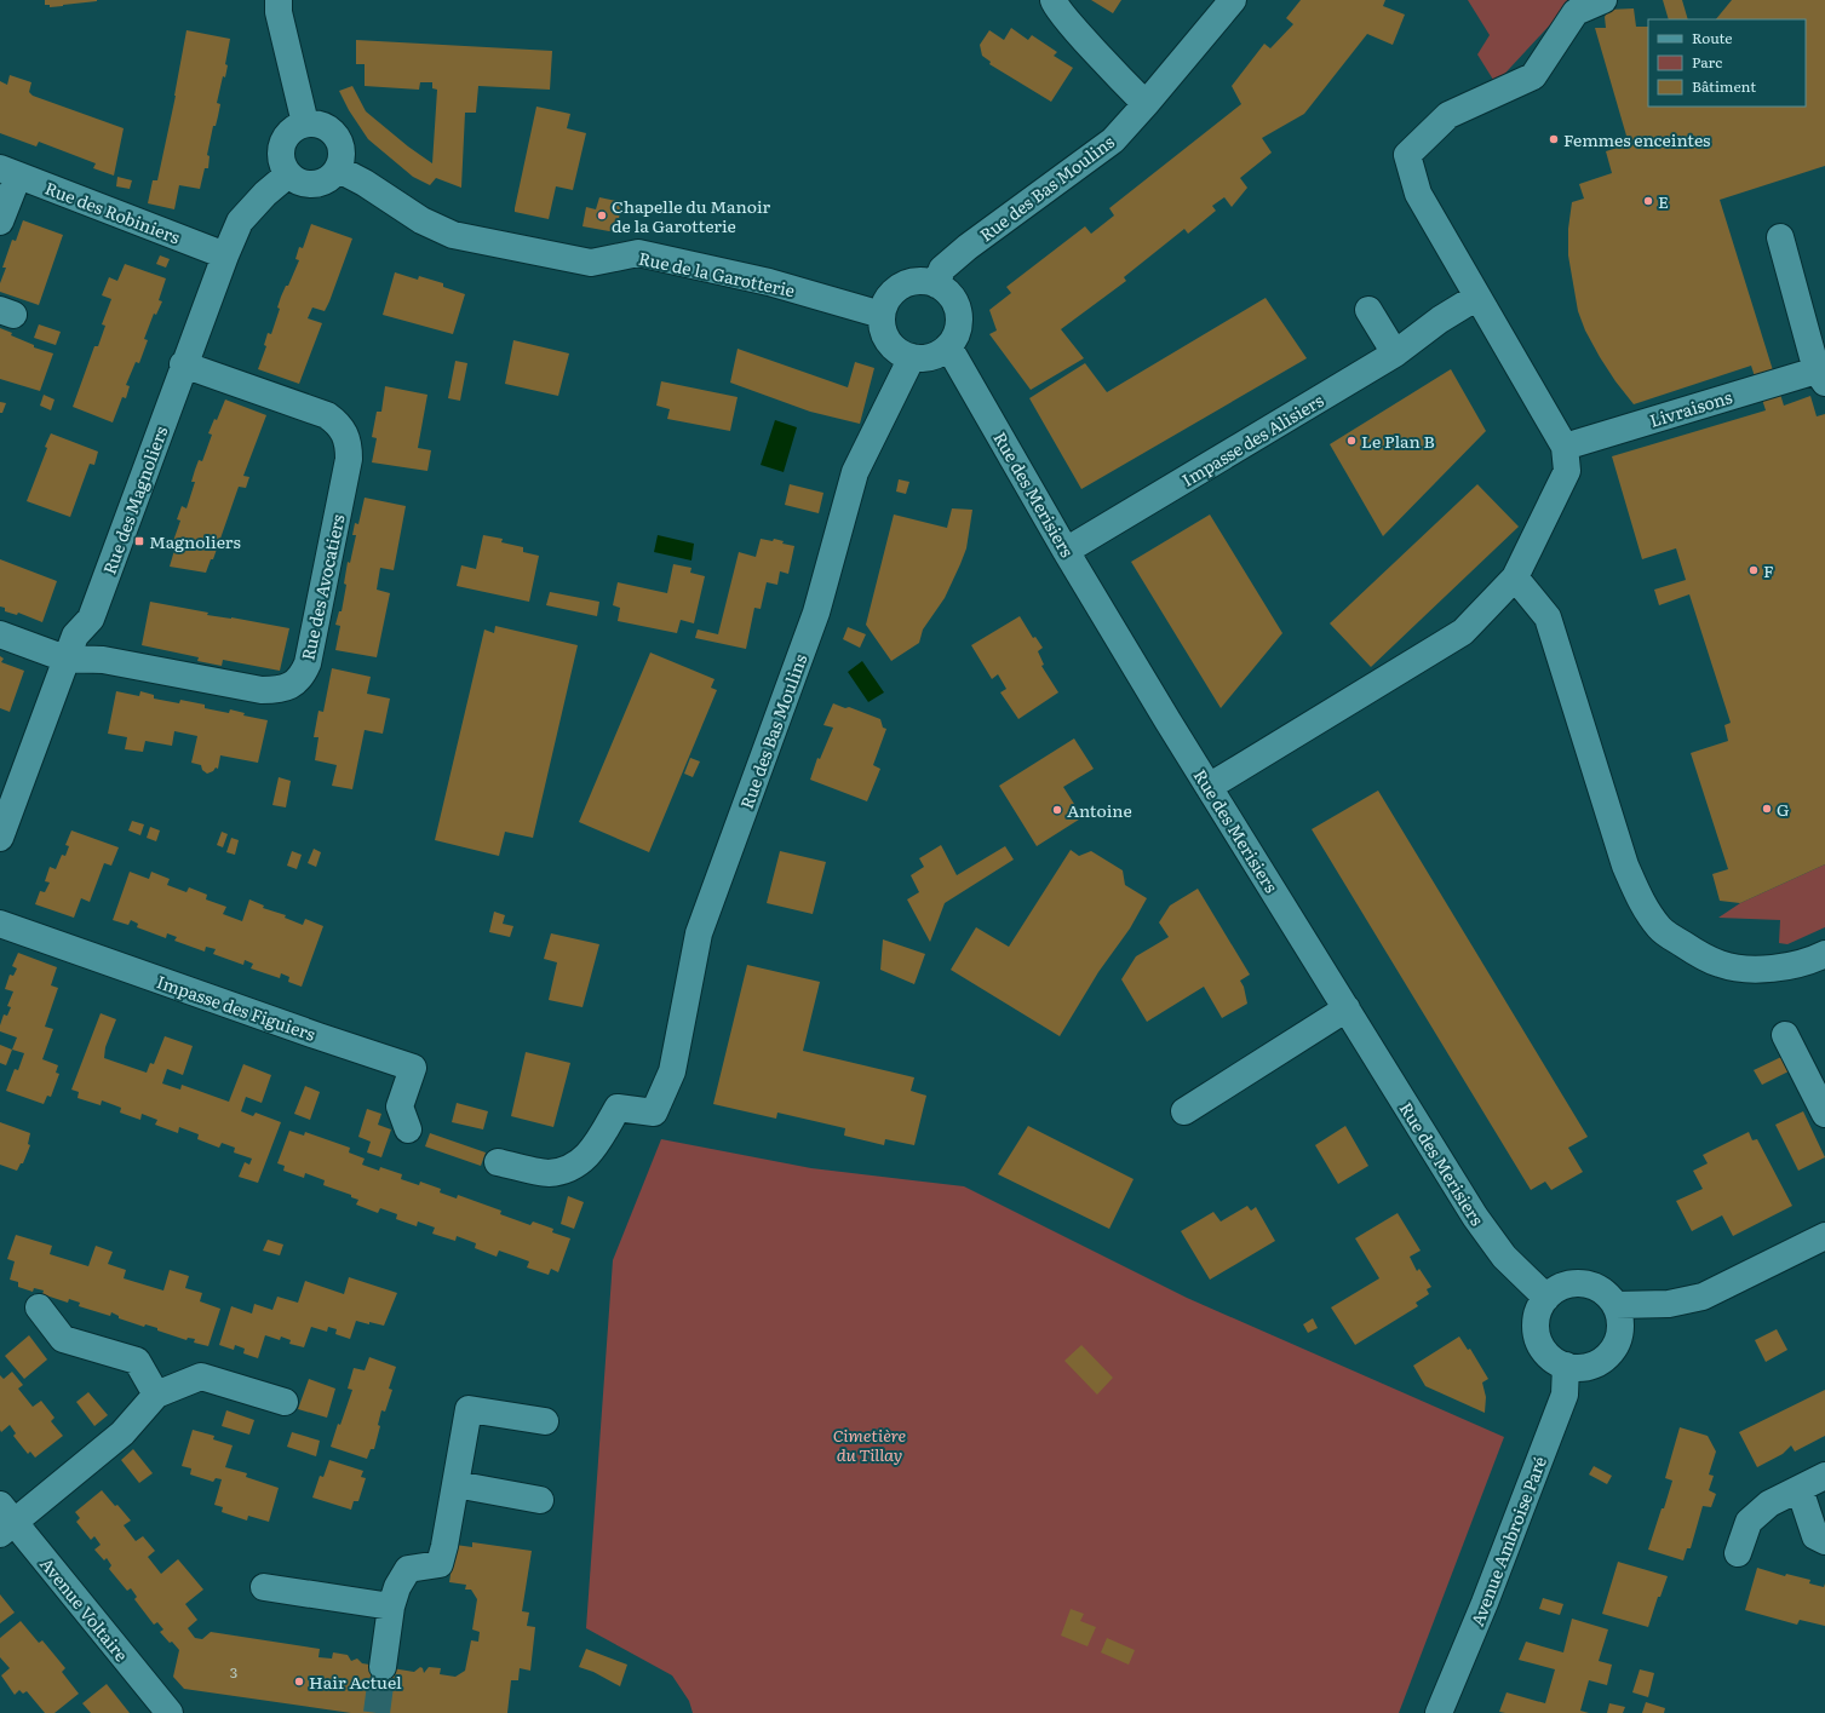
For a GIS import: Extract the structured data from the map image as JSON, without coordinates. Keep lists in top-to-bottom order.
{
  "streets": {
    "street": [
      "Rue des Bas Moulins",
      "Rue des Robiniers",
      "Rue de la Garotterie",
      "Livraisons",
      "Impasse des Alisiers",
      "Rue des Merisiers",
      "Rue des Magnoliers",
      "Rue des Avocatiers",
      "Impasse des Figuiers",
      "Avenue Ambroise Paré",
      "Avenue Voltaire"
    ]
  },
  "crossings": [
    ["Rue des Bas Moulins", "Rue de la Garotterie"],
    ["Rue des Bas Moulins", "Rue des Merisiers"],
    ["Rue des Robiniers", "Rue des Magnoliers"],
    ["Rue de la Garotterie", "Rue des Merisiers"],
    ["Rue de la Garotterie", "Rue des Magnoliers"],
    ["Impasse des Alisiers", "Rue des Merisiers"],
    ["Rue des Merisiers", "Avenue Ambroise Paré"],
    ["Rue des Magnoliers", "Rue des Avocatiers"]
  ],
  "parks": ["Cimetière du Tillay"],
  "places": {
    "other": [
      "Femmes enceintes",
      "E",
      "Chapelle du Manoir de la Garotterie",
      "Le Plan B",
      "F",
      "G",
      "Antoine",
      "Hair Actuel"
    ],
    "transit": ["Magnoliers"]
  },
  "house_numbers": ["3"],
  "legend": ["Route", "Parc", "Bâtiment"]
}
